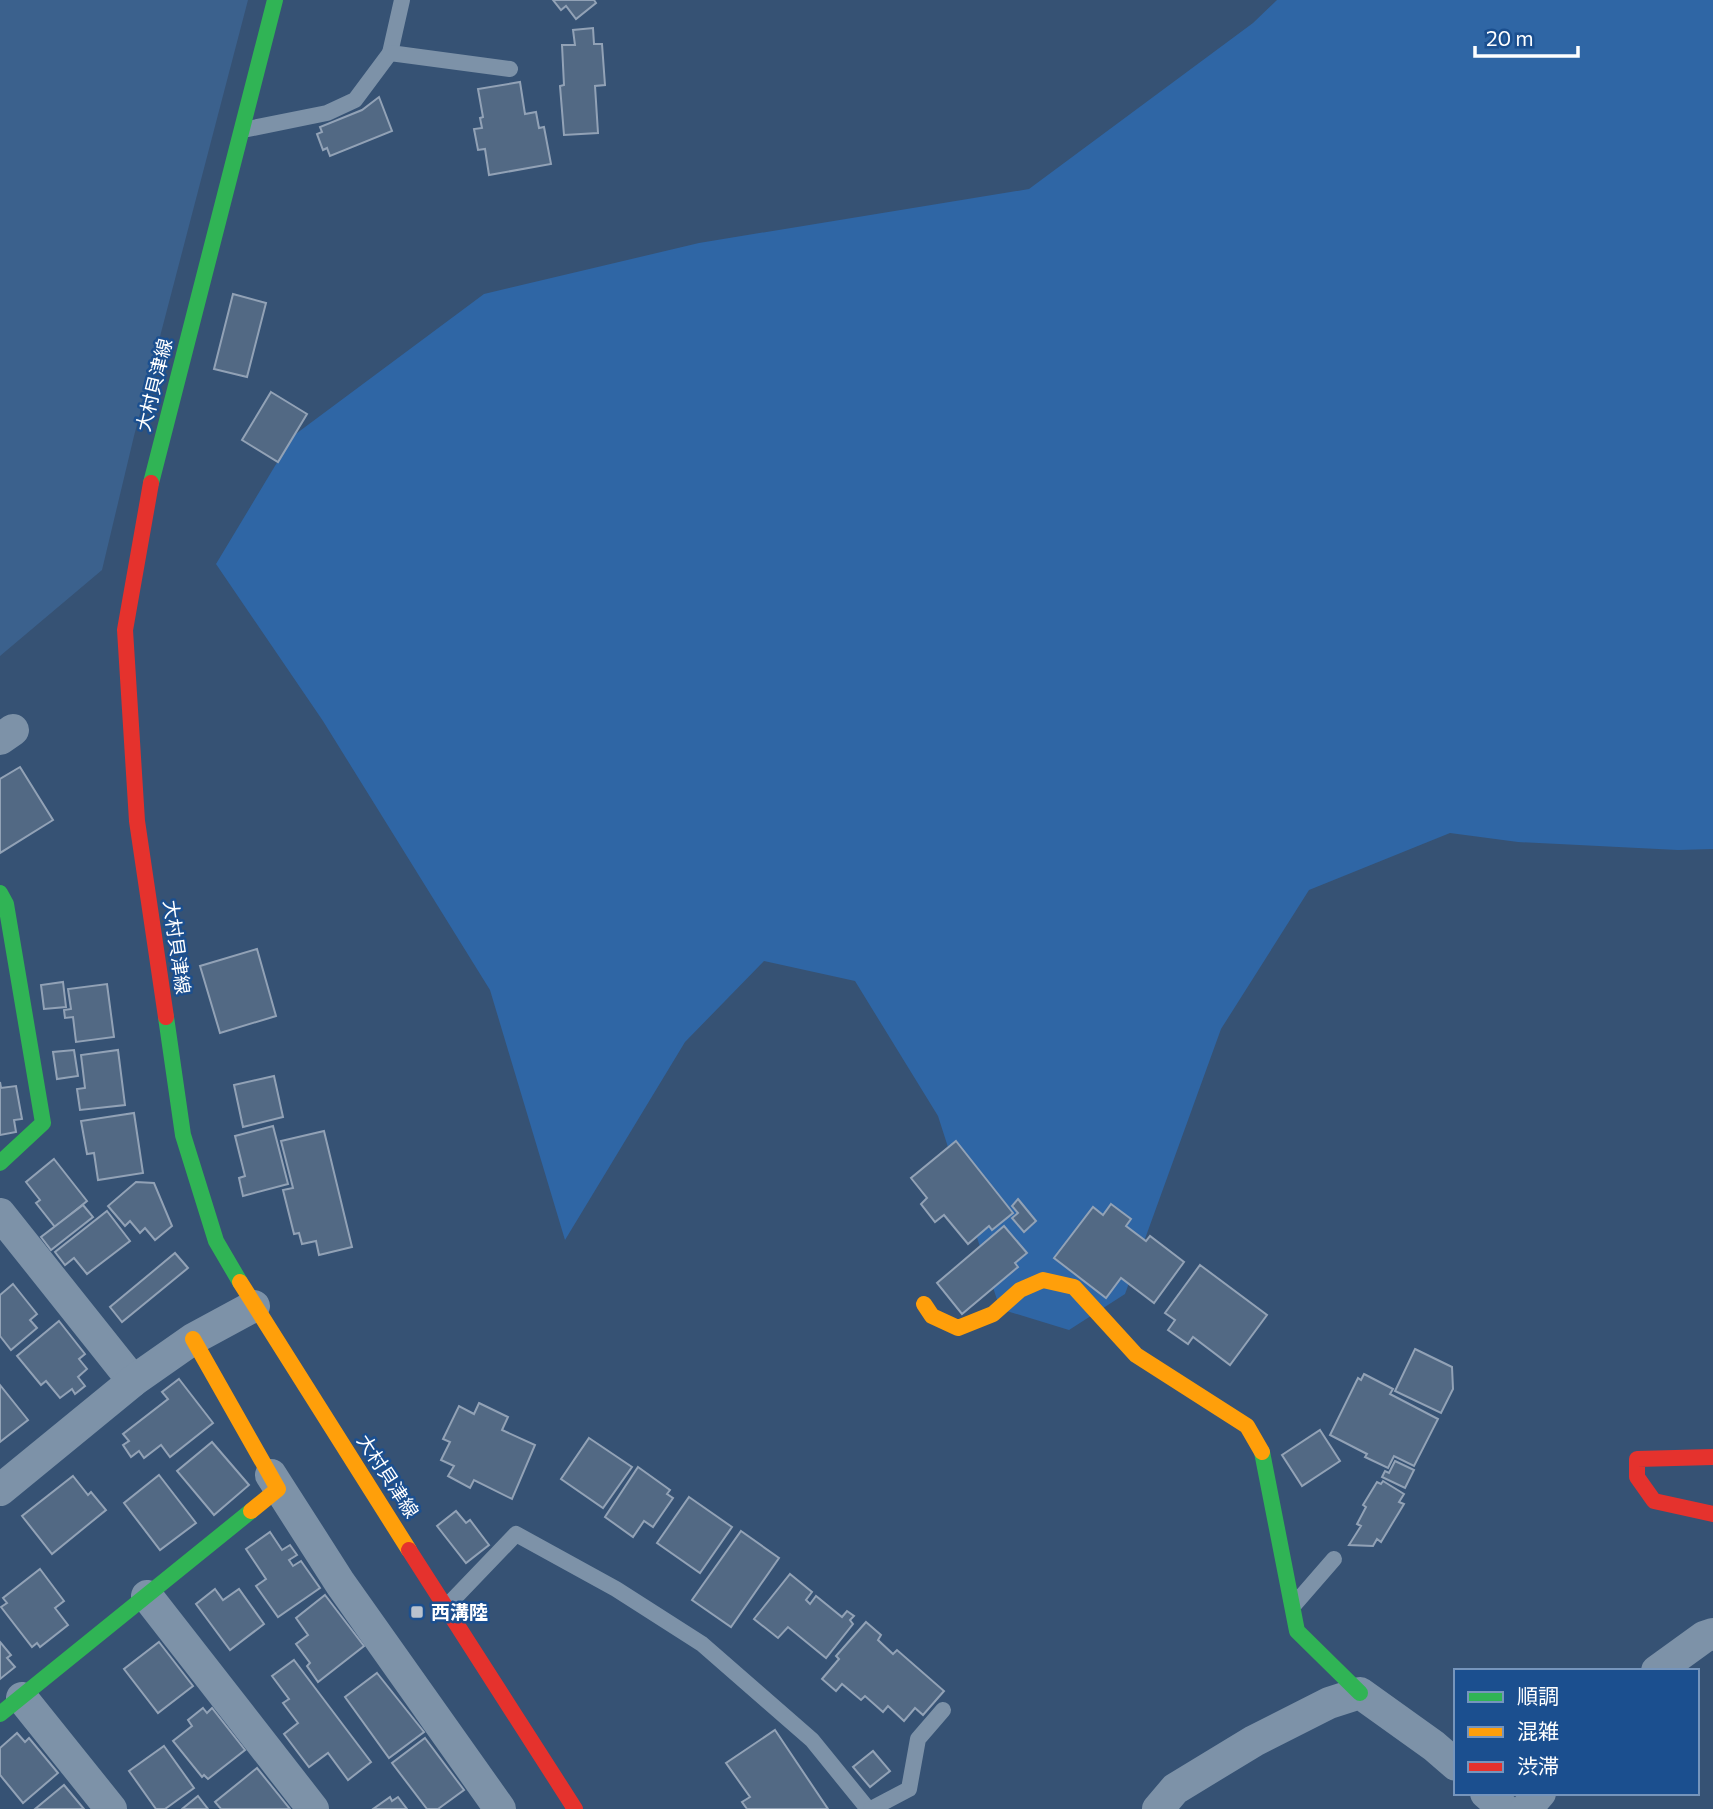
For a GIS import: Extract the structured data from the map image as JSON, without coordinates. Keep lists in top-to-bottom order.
{
  "streets": {
    "main road": ["大村貝津線"]
  },
  "places": {
    "transit": ["西溝陸"]
  },
  "legend": ["順調", "混雑", "渋滞"],
  "scale_bar": "20 m"
}
